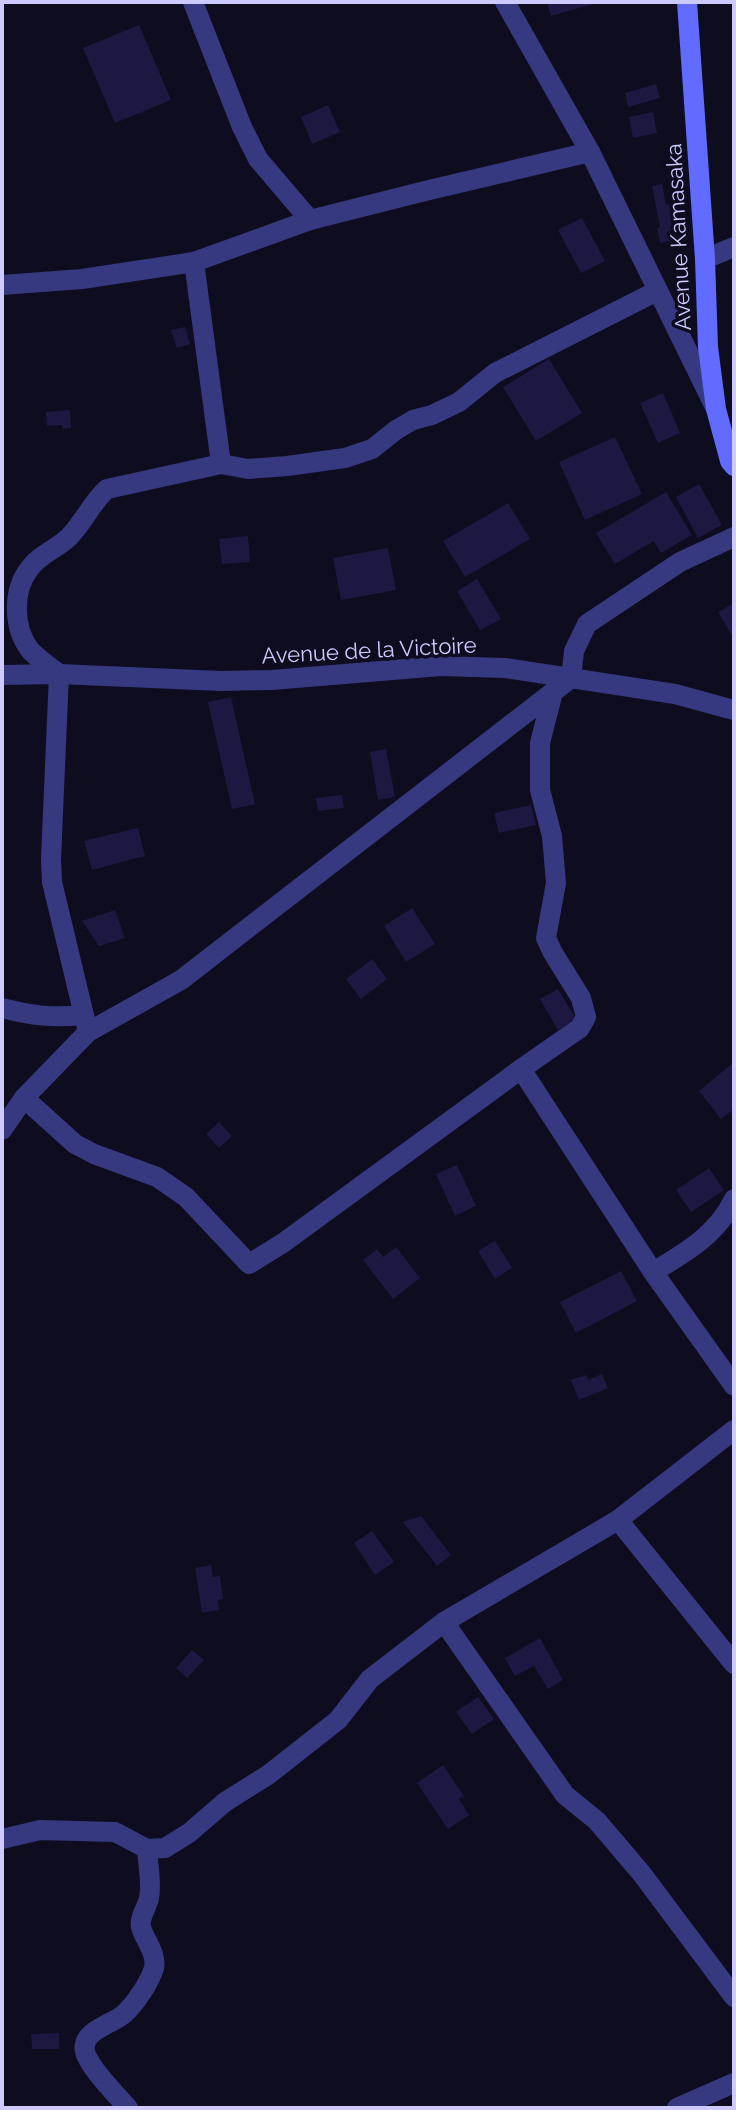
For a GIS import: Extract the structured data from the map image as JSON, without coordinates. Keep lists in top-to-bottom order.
{
  "streets": {
    "street": ["Avenue Kamasaka", "Avenue de la Victoire"]
  }
}
